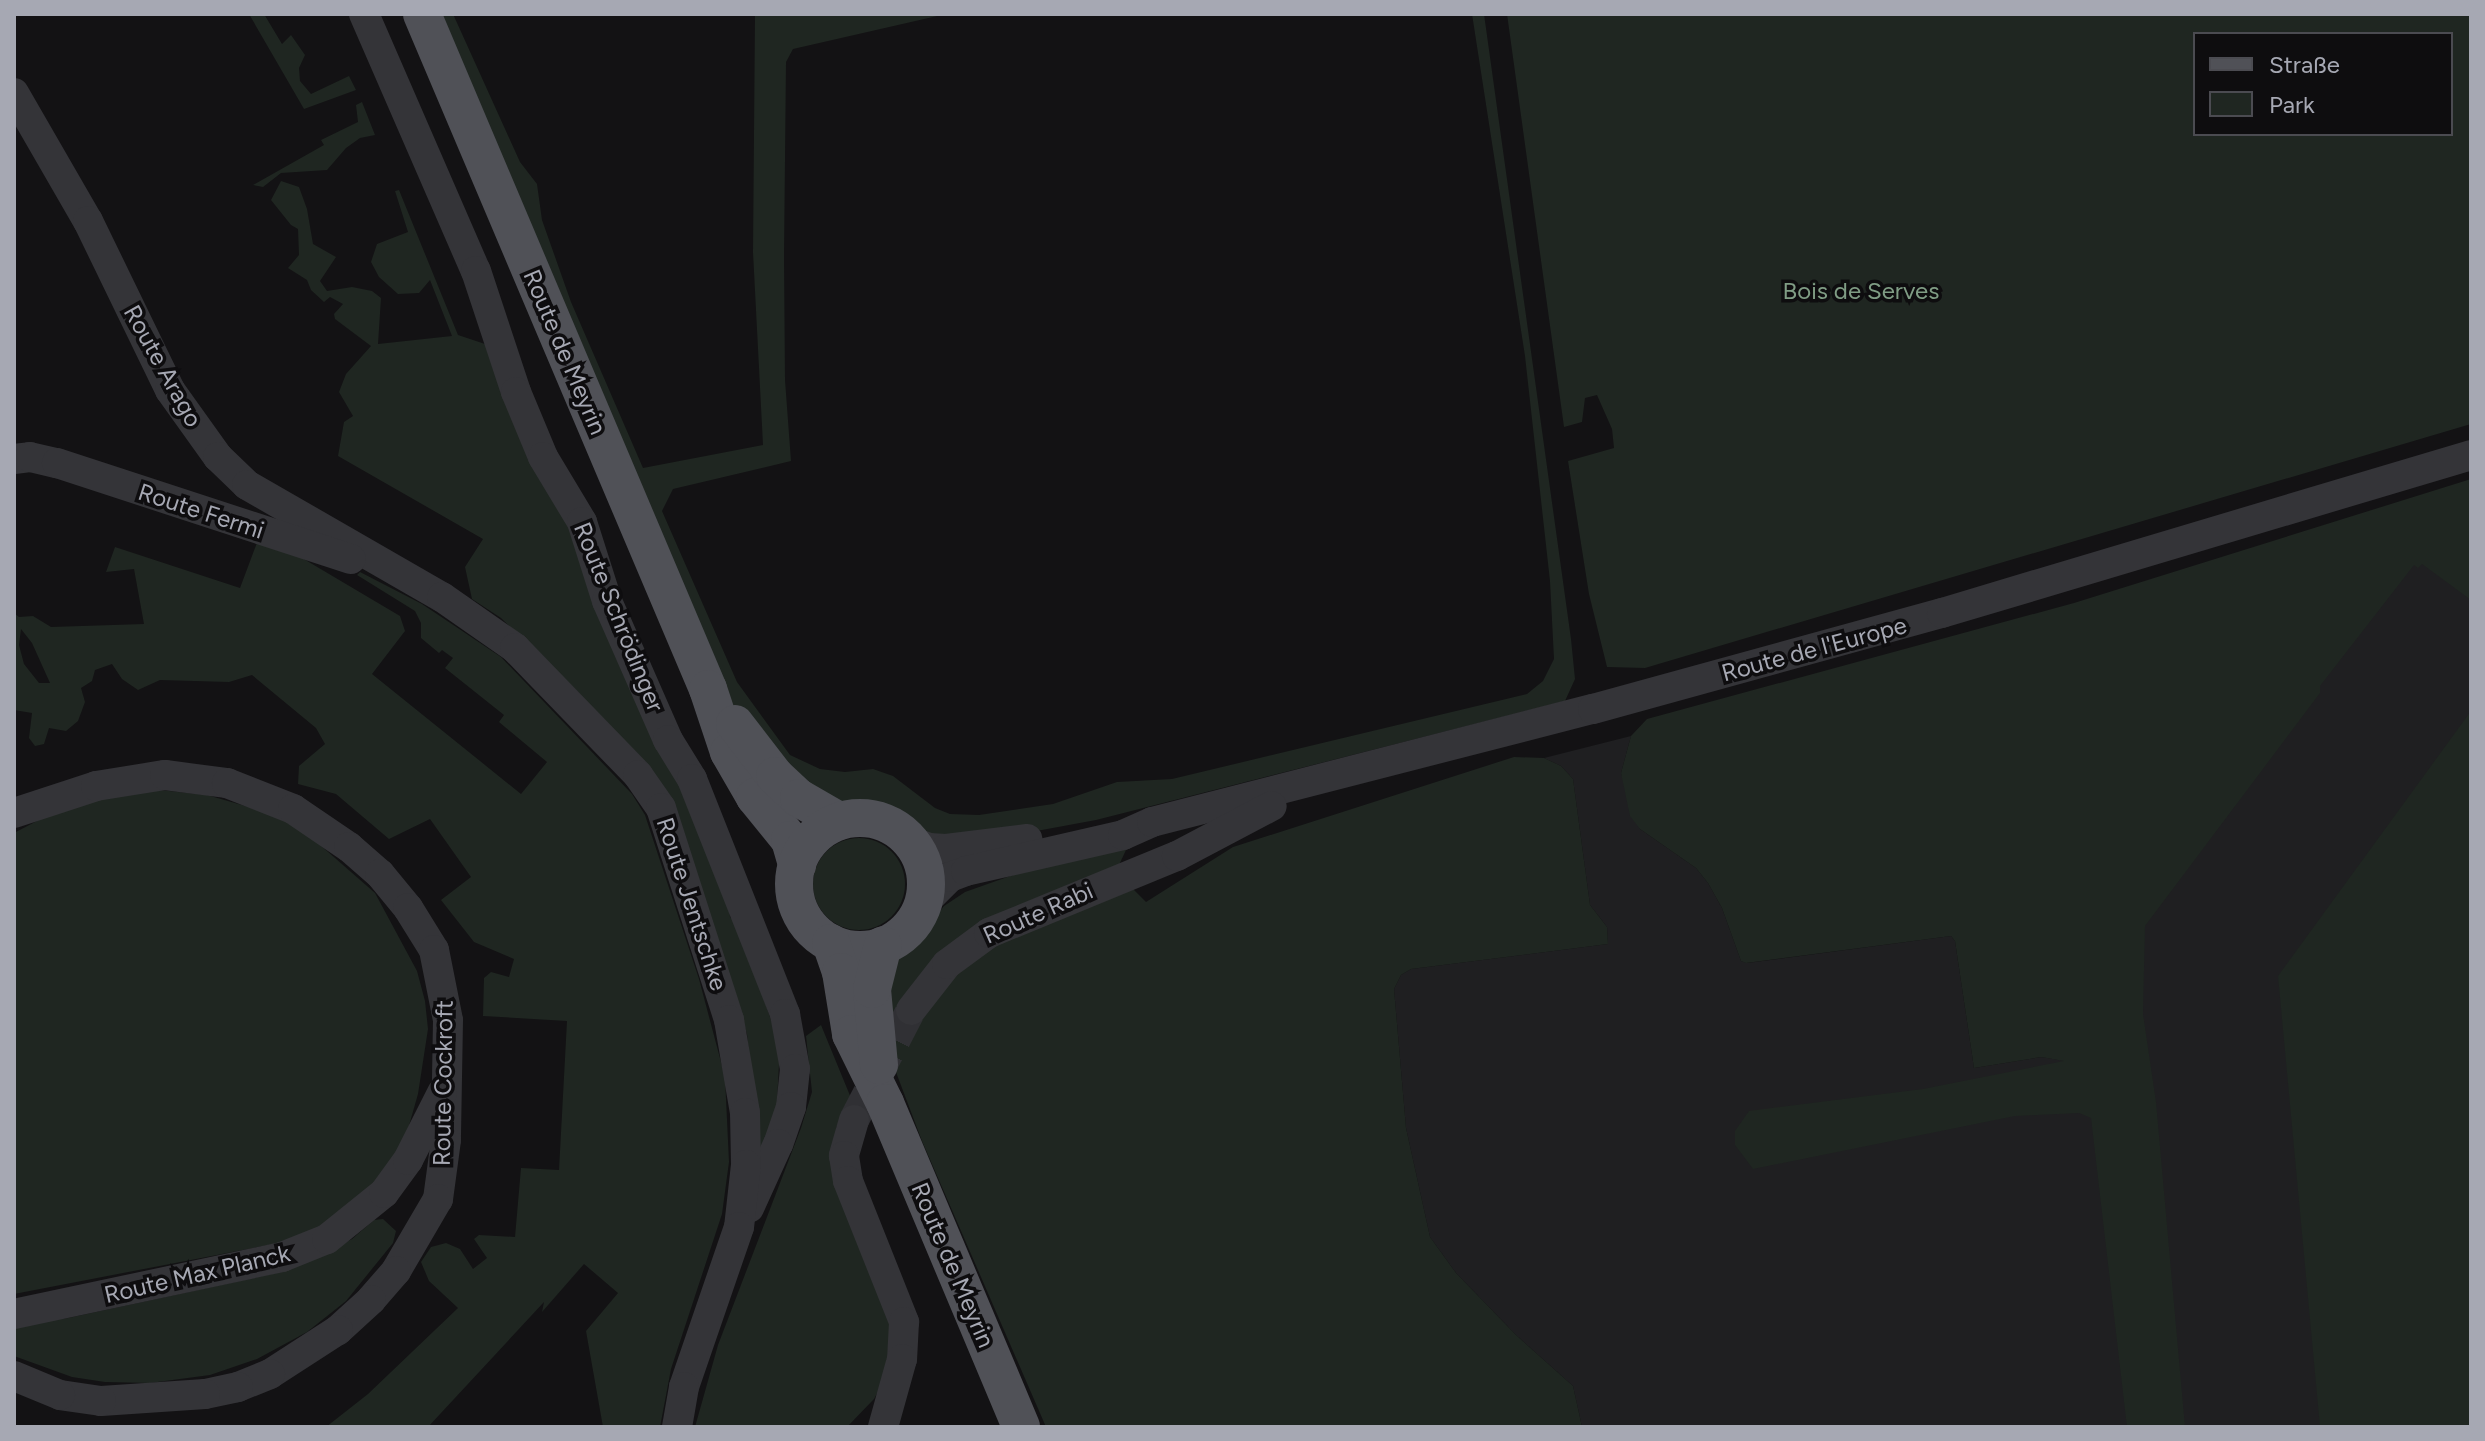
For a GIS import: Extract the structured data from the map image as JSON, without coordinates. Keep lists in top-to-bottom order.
{
  "streets": {
    "main road": ["Route de Meyrin"],
    "street": [
      "Route Arago",
      "Route Fermi",
      "Route Schrödinger",
      "Route de l'Europe",
      "Route Jentschke",
      "Route Rabi",
      "Route Cockroft",
      "Route Max Planck"
    ]
  },
  "crossings": [
    ["Route de Meyrin", "Route de l'Europe"],
    ["Route Arago", "Route Fermi"],
    ["Route Arago", "Route Jentschke"],
    ["Route Fermi", "Route Jentschke"],
    ["Route Schrödinger", "Route Jentschke"],
    ["Route de l'Europe", "Route Rabi"],
    ["Route Cockroft", "Route Max Planck"]
  ],
  "parks": ["Bois de Serves"],
  "legend": ["Straße", "Park"]
}
